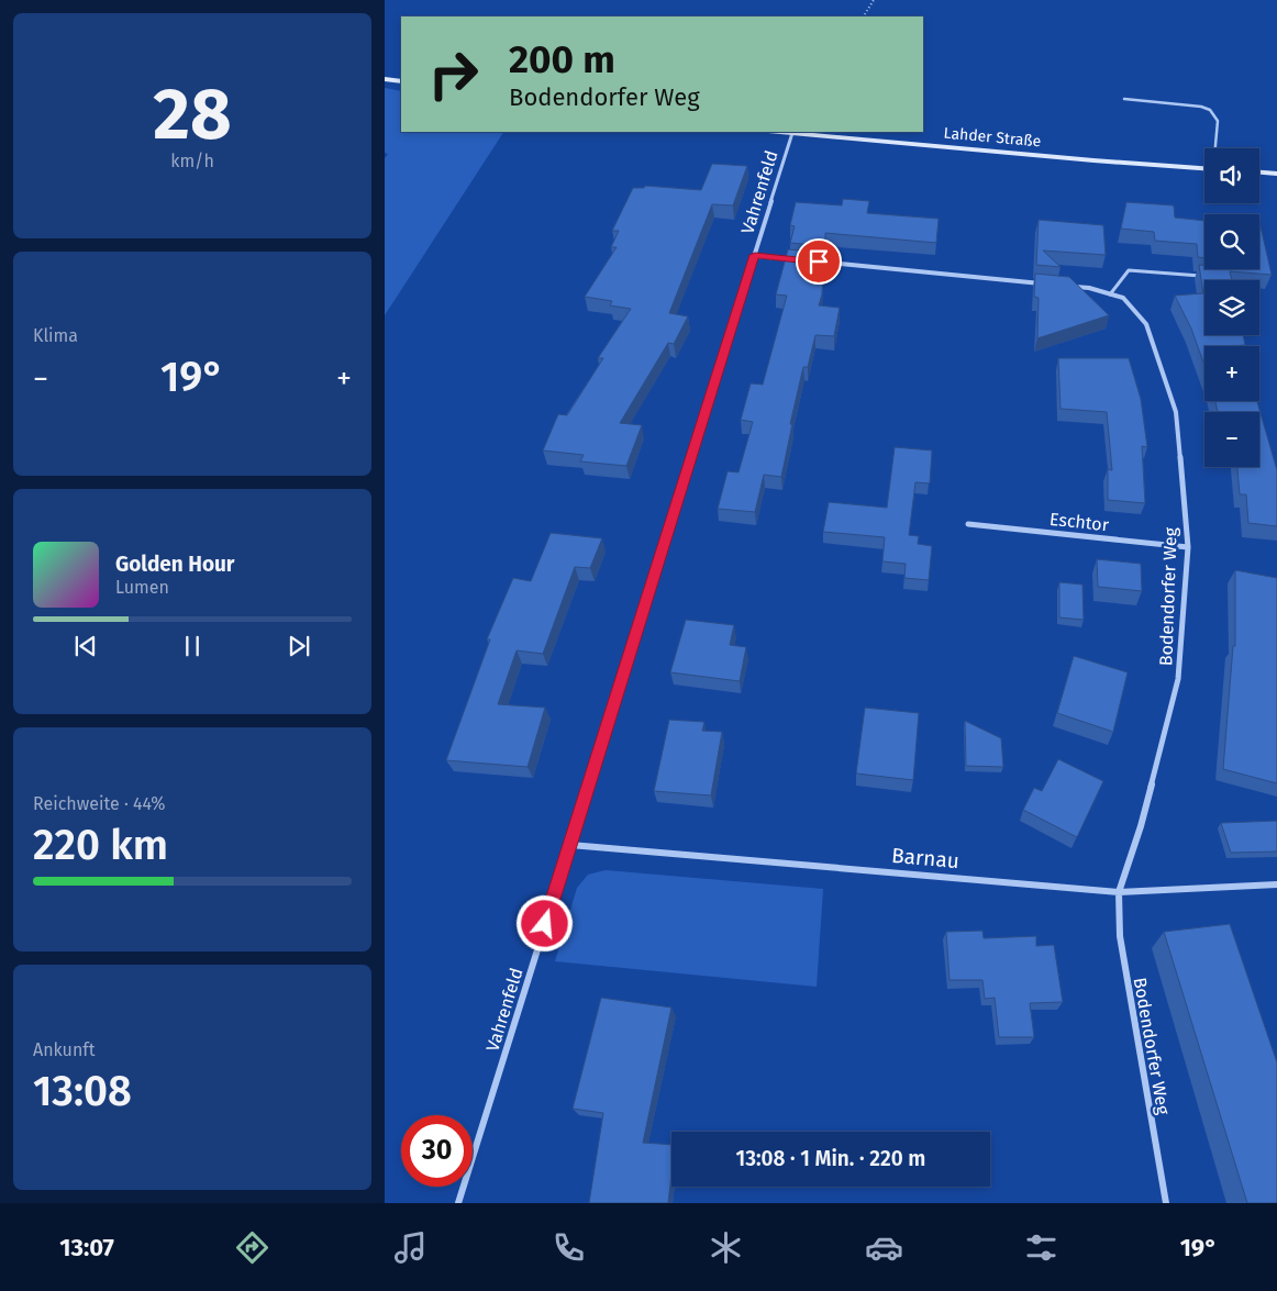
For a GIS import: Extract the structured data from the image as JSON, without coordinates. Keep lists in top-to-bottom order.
{
  "streets": {
    "street": [
      "Lahder Straße",
      "Vahrenfeld",
      "Eschtor",
      "Bodendorfer Weg",
      "Barnau"
    ]
  },
  "crossings": [
    ["Lahder Straße", "Vahrenfeld"],
    ["Vahrenfeld", "Barnau"],
    ["Eschtor", "Bodendorfer Weg"],
    ["Bodendorfer Weg", "Barnau"]
  ],
  "page": {
    "tile": [
      ["28", "km/h"],
      "Klima",
      ["Reichweite · 44%", "220 km"],
      ["Ankunft", "13:08"]
    ],
    "turn": ["200 m", "Bodendorfer Weg"],
    "map_buttons": ["+", "−"],
    "heat": ["−", "19°", "+"],
    "song": ["Golden Hour", "Lumen"],
    "limit": "30",
    "trip": "13:08 · 1 Min. · 220 m",
    "tabs": ["13:07", "19°"]
  }
}
